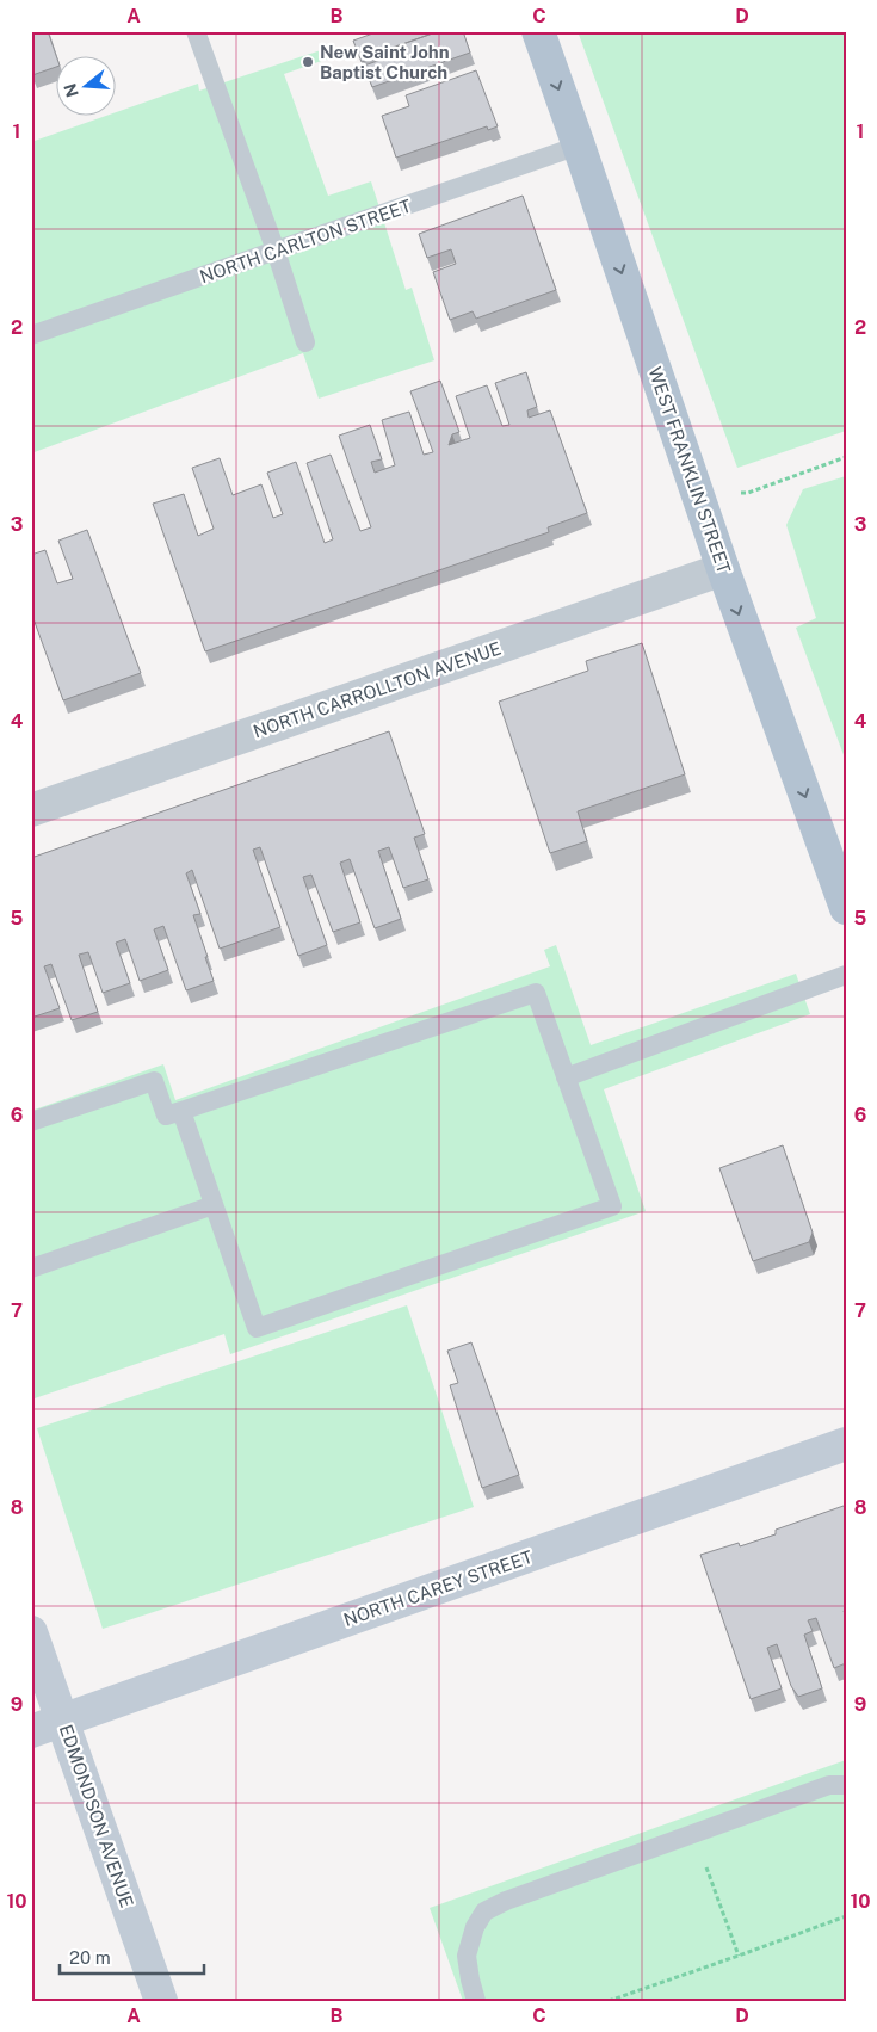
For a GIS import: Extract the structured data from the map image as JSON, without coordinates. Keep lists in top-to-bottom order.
{
  "streets": {
    "main road": ["WEST FRANKLIN STREET", "NORTH CAREY STREET", "EDMONDSON AVENUE"],
    "street": ["NORTH CARROLLTON AVENUE"],
    "lane": ["NORTH CARLTON STREET"]
  },
  "crossings": [
    ["NORTH CARLTON STREET", "WEST FRANKLIN STREET"],
    ["WEST FRANKLIN STREET", "NORTH CARROLLTON AVENUE"],
    ["NORTH CAREY STREET", "EDMONDSON AVENUE"]
  ],
  "one_way": ["WEST FRANKLIN STREET"],
  "places": ["New Saint John Baptist Church"],
  "scale_bar": "20 m",
  "north": "left",
  "grid": {
    "columns": [
      "A",
      "B",
      "C",
      "D"
    ],
    "rows": [
      "1",
      "2",
      "3",
      "4",
      "5",
      "6",
      "7",
      "8",
      "9",
      "10"
    ]
  }
}
